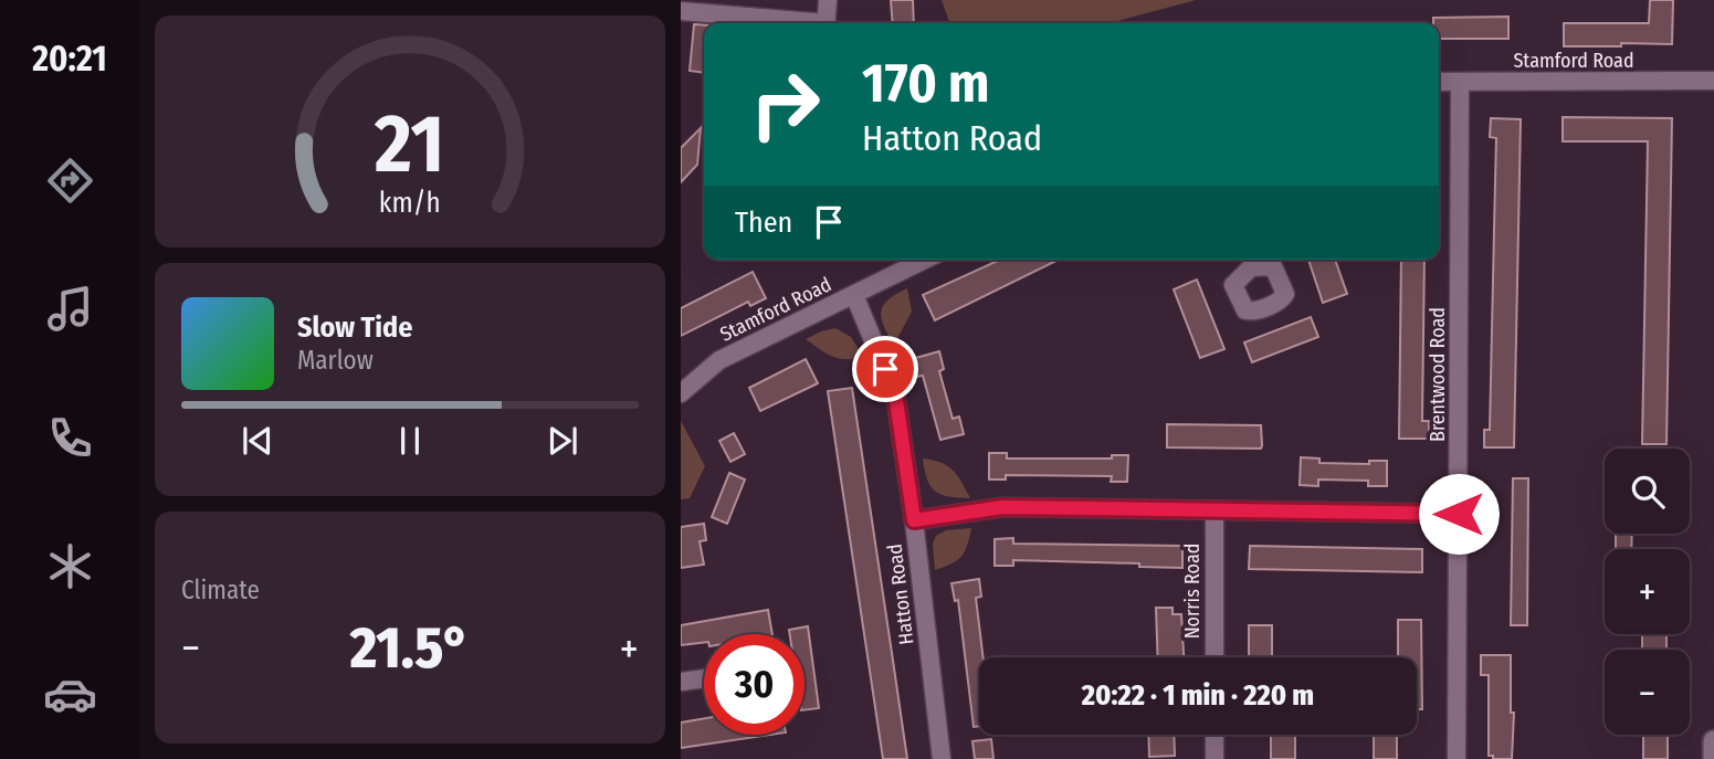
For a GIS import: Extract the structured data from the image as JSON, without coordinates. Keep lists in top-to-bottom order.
{
  "streets": {
    "street": [
      "Stamford Road",
      "Brentwood Road",
      "Norris Road",
      "Hatton Road"
    ]
  },
  "crossings": [
    ["Stamford Road", "Brentwood Road"],
    ["Stamford Road", "Hatton Road"]
  ],
  "page": {
    "tabs": "20:21",
    "turn": ["170 m", "Hatton Road"],
    "then": "Then",
    "song": ["Slow Tide", "Marlow"],
    "map_buttons": ["+", "−"],
    "tile": "Climate",
    "heat": ["−", "21.5°", "+"],
    "limit": "30",
    "trip": "20:22 · 1 min · 220 m",
    "gauge": ["21", "km/h"]
  }
}
